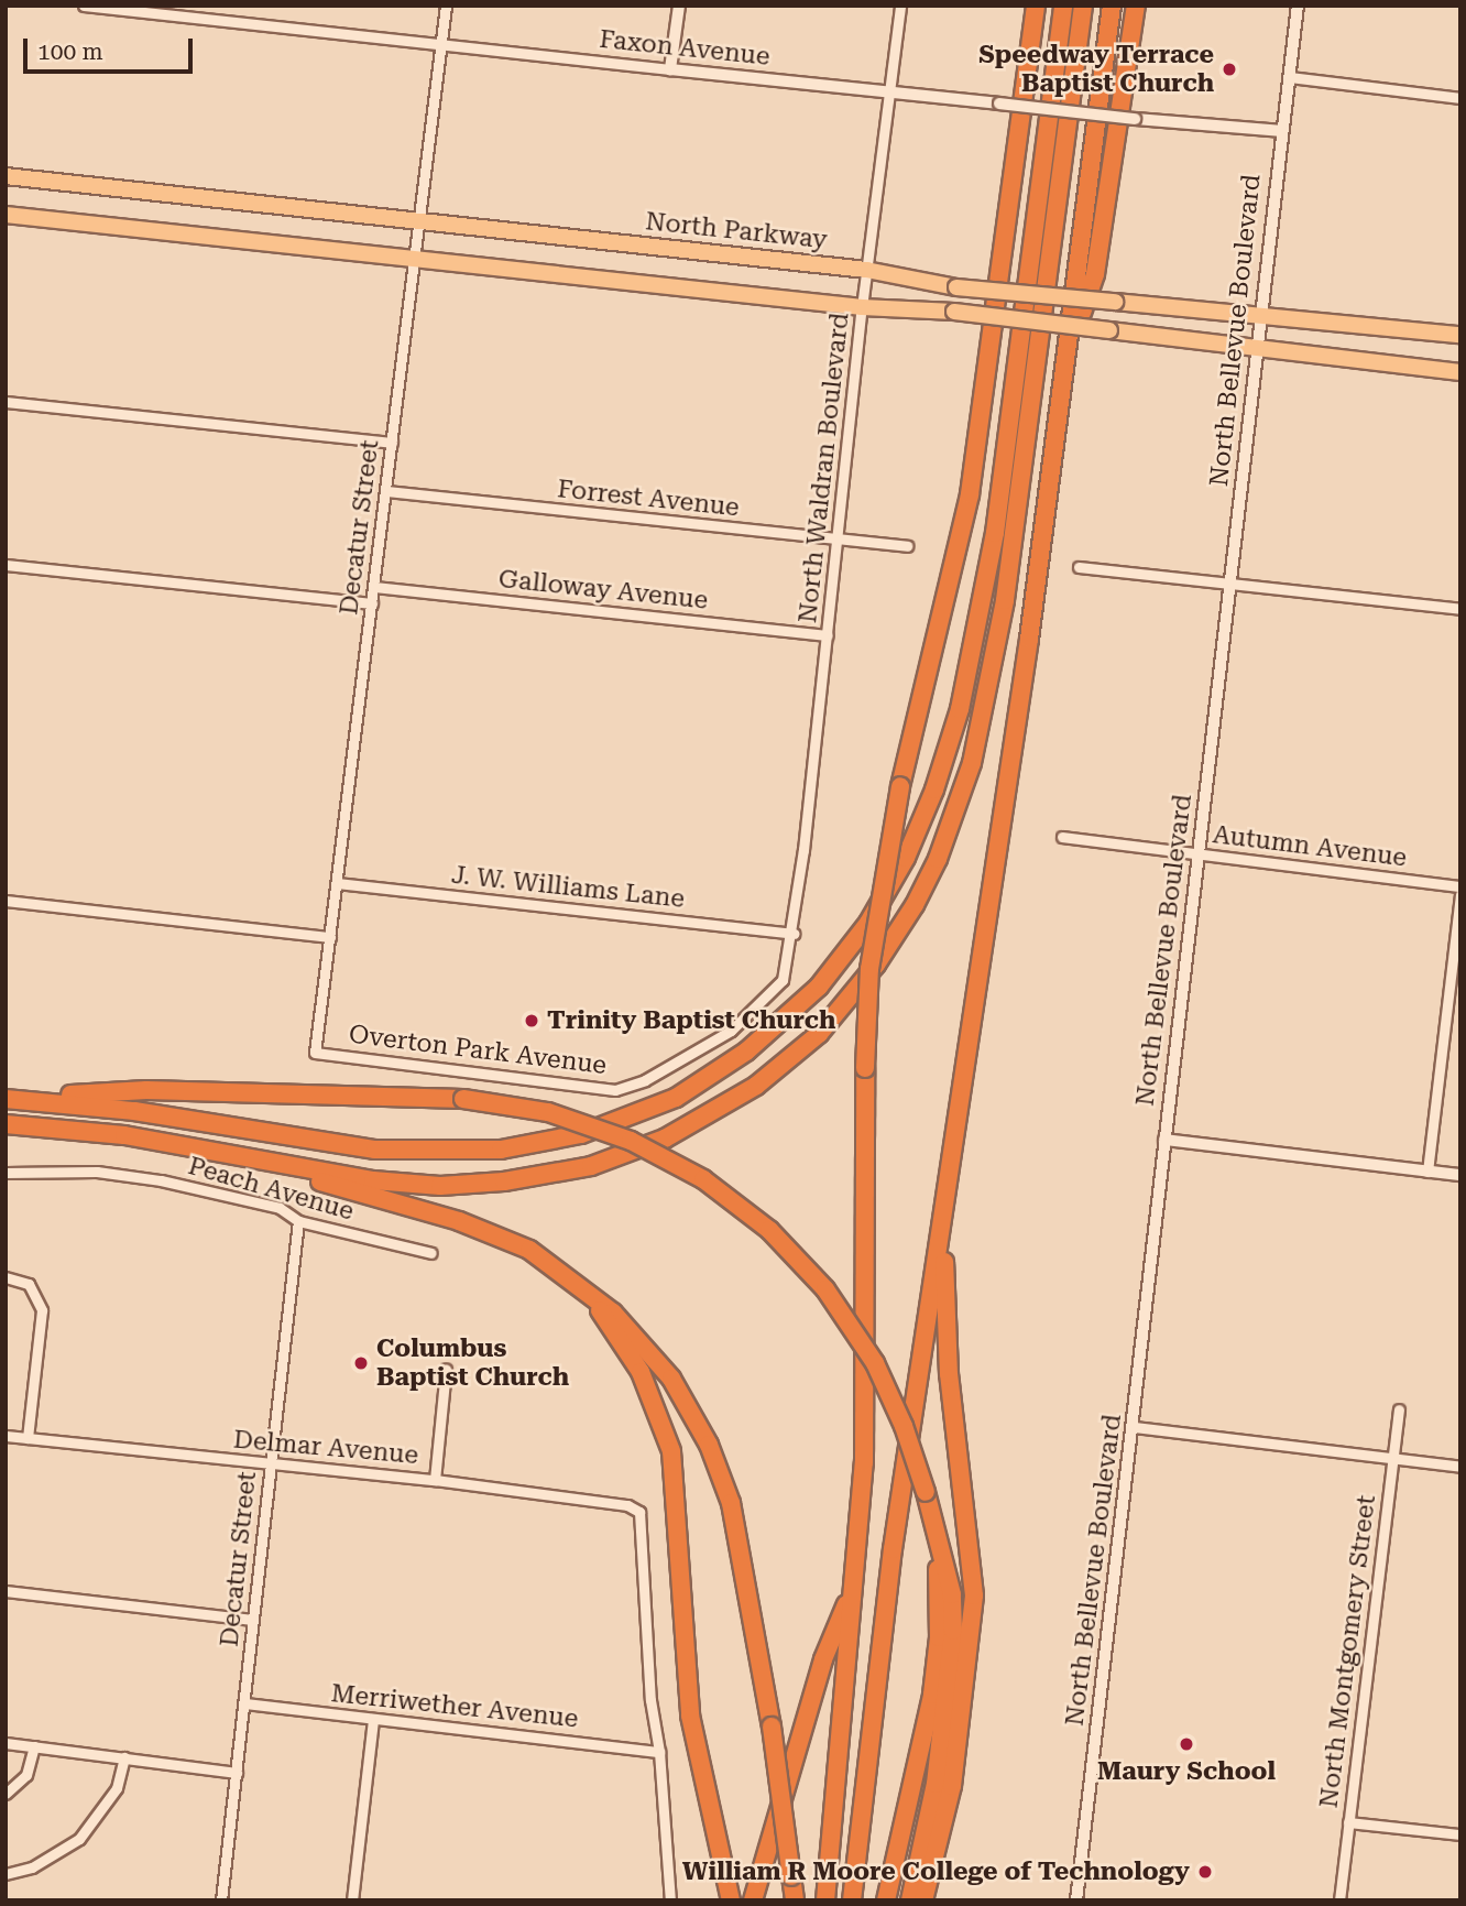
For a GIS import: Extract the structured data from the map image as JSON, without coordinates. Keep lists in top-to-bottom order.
{
  "streets": {
    "main road": ["North Parkway"],
    "street": [
      "Faxon Avenue",
      "North Bellevue Boulevard",
      "North Waldran Boulevard",
      "Forrest Avenue",
      "Decatur Street",
      "Galloway Avenue",
      "Autumn Avenue",
      "J. W. Williams Lane",
      "Overton Park Avenue",
      "Peach Avenue",
      "Delmar Avenue",
      "North Montgomery Street",
      "Merriwether Avenue"
    ]
  },
  "crossings": [
    ["Faxon Avenue", "North Bellevue Boulevard"],
    ["Faxon Avenue", "North Waldran Boulevard"],
    ["Faxon Avenue", "Decatur Street"],
    ["North Parkway", "North Bellevue Boulevard"],
    ["North Parkway", "North Waldran Boulevard"],
    ["North Parkway", "Decatur Street"],
    ["North Bellevue Boulevard", "Autumn Avenue"],
    ["North Waldran Boulevard", "Forrest Avenue"],
    ["North Waldran Boulevard", "Galloway Avenue"],
    ["North Waldran Boulevard", "J. W. Williams Lane"],
    ["North Waldran Boulevard", "Overton Park Avenue"],
    ["Forrest Avenue", "Decatur Street"],
    ["Decatur Street", "Galloway Avenue"],
    ["Decatur Street", "J. W. Williams Lane"],
    ["Decatur Street", "Overton Park Avenue"],
    ["Decatur Street", "Peach Avenue"],
    ["Decatur Street", "Delmar Avenue"],
    ["Decatur Street", "Merriwether Avenue"],
    ["J. W. Williams Lane", "Overton Park Avenue"],
    ["Delmar Avenue", "Merriwether Avenue"]
  ],
  "places": [
    "Speedway Terrace Baptist Church",
    "Trinity Baptist Church",
    "Columbus Baptist Church",
    "Maury School",
    "William R Moore College of Technology"
  ],
  "scale_bar": "100 m"
}
